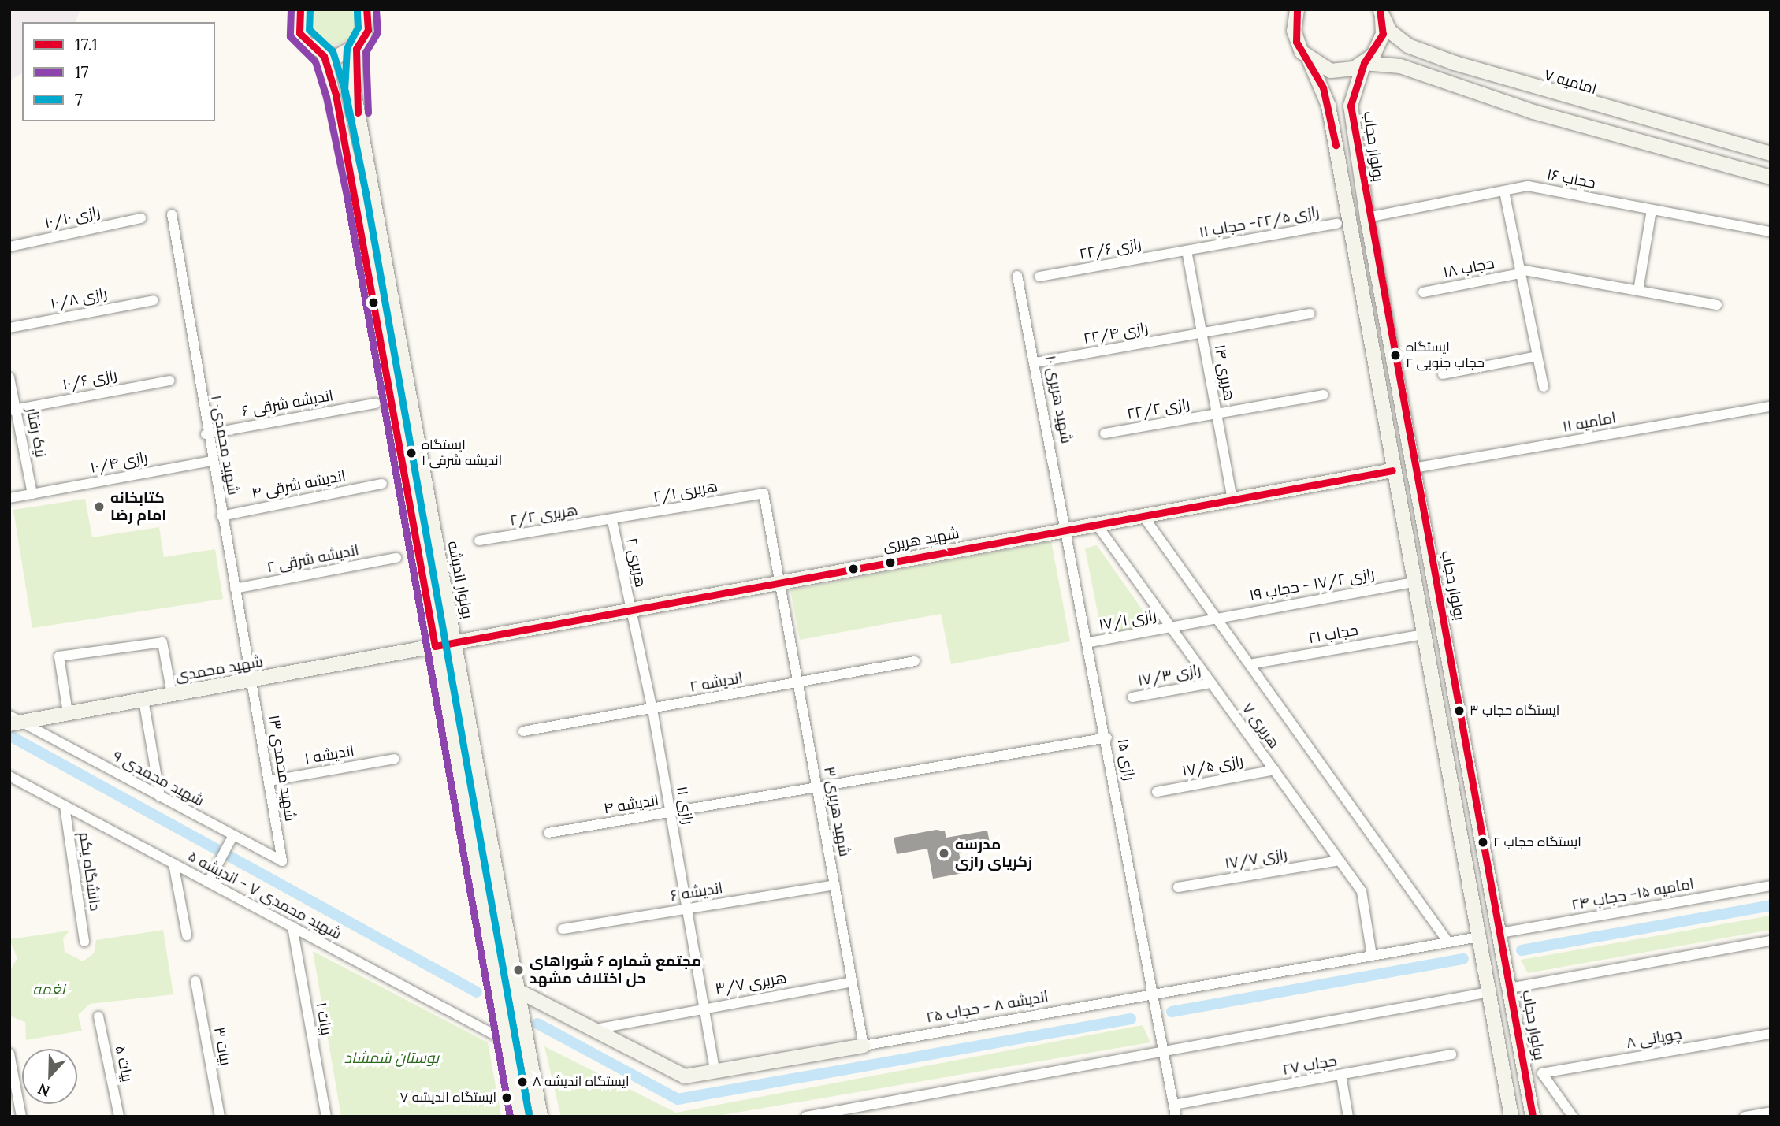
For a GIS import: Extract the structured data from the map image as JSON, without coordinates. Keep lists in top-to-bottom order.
{
  "streets": {
    "main road": [
      "امامیه ۷",
      "بولوار حجاب",
      "شهید هریری",
      "بولوار اندیشه",
      "شهید محمدی",
      "اندیشه ۸ - حجاب ۲۵"
    ],
    "street": [
      "حجاب ۱۶",
      "رازی ۱۰/۱۰",
      "رازی ۲۲/۵- حجاب ۱۱",
      "رازی ۲۲/۶",
      "حجاب ۱۸",
      "رازی ۱۰/۸",
      "رازی ۲۲/۴",
      "هریری ۱۴",
      "رازی ۱۰/۶",
      "شهید هریری ۱۰",
      "اندیشه شرقی ۶",
      "رازی ۲۲/۲",
      "امامیه ۱۱",
      "نیک رفتار",
      "شهید محمدی۰ ۱",
      "رازی ۱۰/۴",
      "اندیشه شرقی ۴",
      "هریری ۲/۱",
      "هریری ۲/۲",
      "اندیشه شرقی ۲",
      "هریری ۲",
      "رازی ۱۷/۲ - حجاب ۱۹",
      "رازی ۱۷/۱",
      "حجاب ۲۱",
      "رازی ۱۷/۳",
      "اندیشه ۲",
      "هریری ۷",
      "اندیشه ۱",
      "رازی ۱۵",
      "رازی ۱۷/۵",
      "شهید محمدی ۱۳",
      "شهید محمدی ۹",
      "اندیشه ۴",
      "رازی ۱۱",
      "شهید هریری ۳",
      "رازی ۱۷/۷",
      "دانشگاه یکم",
      "اندیشه ۶",
      "امامیه ۱۵- حجاب ۲۴",
      "شهید محمدی ۷ - اندیشه ۵",
      "هریری ۳/۷",
      "بیات ۱",
      "چوپانی ۸",
      "بیات ۳",
      "بیات ۵",
      "حجاب ۲۷"
    ]
  },
  "crossings": [
    ["امامیه ۷", "بولوار حجاب"],
    ["بولوار حجاب", "حجاب ۱۶"],
    ["بولوار حجاب", "امامیه ۱۱"],
    ["بولوار حجاب", "امامیه ۱۵- حجاب ۲۴"],
    ["رازی ۲۲/۵- حجاب ۱۱", "رازی ۲۲/۶"],
    ["رازی ۲۲/۵- حجاب ۱۱", "هریری ۱۴"],
    ["رازی ۲۲/۶", "هریری ۱۴"],
    ["رازی ۲۲/۴", "هریری ۱۴"],
    ["رازی ۲۲/۴", "شهید هریری ۱۰"],
    ["هریری ۱۴", "رازی ۲۲/۲"],
    ["هریری ۱۴", "شهید هریری"],
    ["رازی ۱۰/۶", "نیک رفتار"],
    ["شهید هریری ۱۰", "شهید هریری"],
    ["شهید هریری ۱۰", "رازی ۱۵"],
    ["اندیشه شرقی ۶", "شهید محمدی۰ ۱"],
    ["نیک رفتار", "رازی ۱۰/۴"],
    ["شهید محمدی۰ ۱", "رازی ۱۰/۴"],
    ["شهید محمدی۰ ۱", "اندیشه شرقی ۴"],
    ["شهید محمدی۰ ۱", "اندیشه شرقی ۲"],
    ["شهید محمدی۰ ۱", "شهید محمدی"],
    ["شهید محمدی۰ ۱", "شهید محمدی ۱۳"],
    ["هریری ۲/۱", "هریری ۲/۲"],
    ["هریری ۲/۱", "هریری ۲"],
    ["هریری ۲/۱", "شهید هریری ۳"],
    ["هریری ۲/۲", "هریری ۲"],
    ["شهید هریری", "هریری ۲"],
    ["شهید هریری", "بولوار اندیشه"],
    ["شهید هریری", "شهید محمدی"],
    ["شهید هریری", "هریری ۷"],
    ["شهید هریری", "رازی ۱۵"],
    ["شهید هریری", "رازی ۱۱"],
    ["شهید هریری", "شهید هریری ۳"],
    ["هریری ۲", "رازی ۱۱"],
    ["بولوار اندیشه", "شهید محمدی"],
    ["بولوار اندیشه", "اندیشه ۸ - حجاب ۲۵"],
    ["رازی ۱۷/۲ - حجاب ۱۹", "رازی ۱۷/۱"],
    ["رازی ۱۷/۲ - حجاب ۱۹", "هریری ۷"],
    ["رازی ۱۷/۱", "هریری ۷"],
    ["رازی ۱۷/۱", "رازی ۱۵"],
    ["شهید محمدی", "شهید محمدی ۱۳"],
    ["شهید محمدی", "شهید محمدی ۹"],
    ["رازی ۱۷/۳", "هریری ۷"],
    ["اندیشه ۲", "رازی ۱۱"],
    ["اندیشه ۲", "شهید هریری ۳"],
    ["هریری ۷", "رازی ۱۷/۵"],
    ["هریری ۷", "رازی ۱۷/۷"],
    ["هریری ۷", "اندیشه ۸ - حجاب ۲۵"],
    ["اندیشه ۱", "شهید محمدی ۱۳"],
    ["رازی ۱۵", "اندیشه ۴"],
    ["رازی ۱۵", "اندیشه ۸ - حجاب ۲۵"],
    ["رازی ۱۵", "حجاب ۲۷"],
    ["شهید محمدی ۱۳", "شهید محمدی ۹"],
    ["اندیشه ۴", "رازی ۱۱"],
    ["اندیشه ۴", "شهید هریری ۳"],
    ["رازی ۱۱", "اندیشه ۶"],
    ["رازی ۱۱", "هریری ۳/۷"],
    ["رازی ۱۱", "اندیشه ۸ - حجاب ۲۵"],
    ["شهید هریری ۳", "اندیشه ۶"],
    ["شهید هریری ۳", "هریری ۳/۷"],
    ["شهید هریری ۳", "اندیشه ۸ - حجاب ۲۵"],
    ["دانشگاه یکم", "شهید محمدی ۷ - اندیشه ۵"],
    ["شهید محمدی ۷ - اندیشه ۵", "بیات ۱"],
    ["هریری ۳/۷", "اندیشه ۸ - حجاب ۲۵"]
  ],
  "parks": ["نغمه", "بوستان شمشاد"],
  "places": [
    "ایستگاه حجاب جنوبی ۲",
    "ایستگاه اندیشه شرقی ۱",
    "کتابخانه امام رضا",
    "ایستگاه حجاب ۳",
    "ایستگاه حجاب ۲",
    "مدرسه زکریای رازی",
    "مجتمع شماره ۶ شوراهای حل اختلاف مشهد",
    "ایستگاه اندیشه ۸",
    "ایستگاه اندیشه ۷"
  ],
  "lines": ["transit line 17.1", "transit line 17", "transit line 7"],
  "legend": ["17.1", "17", "7"],
  "north": "bottom"
}
